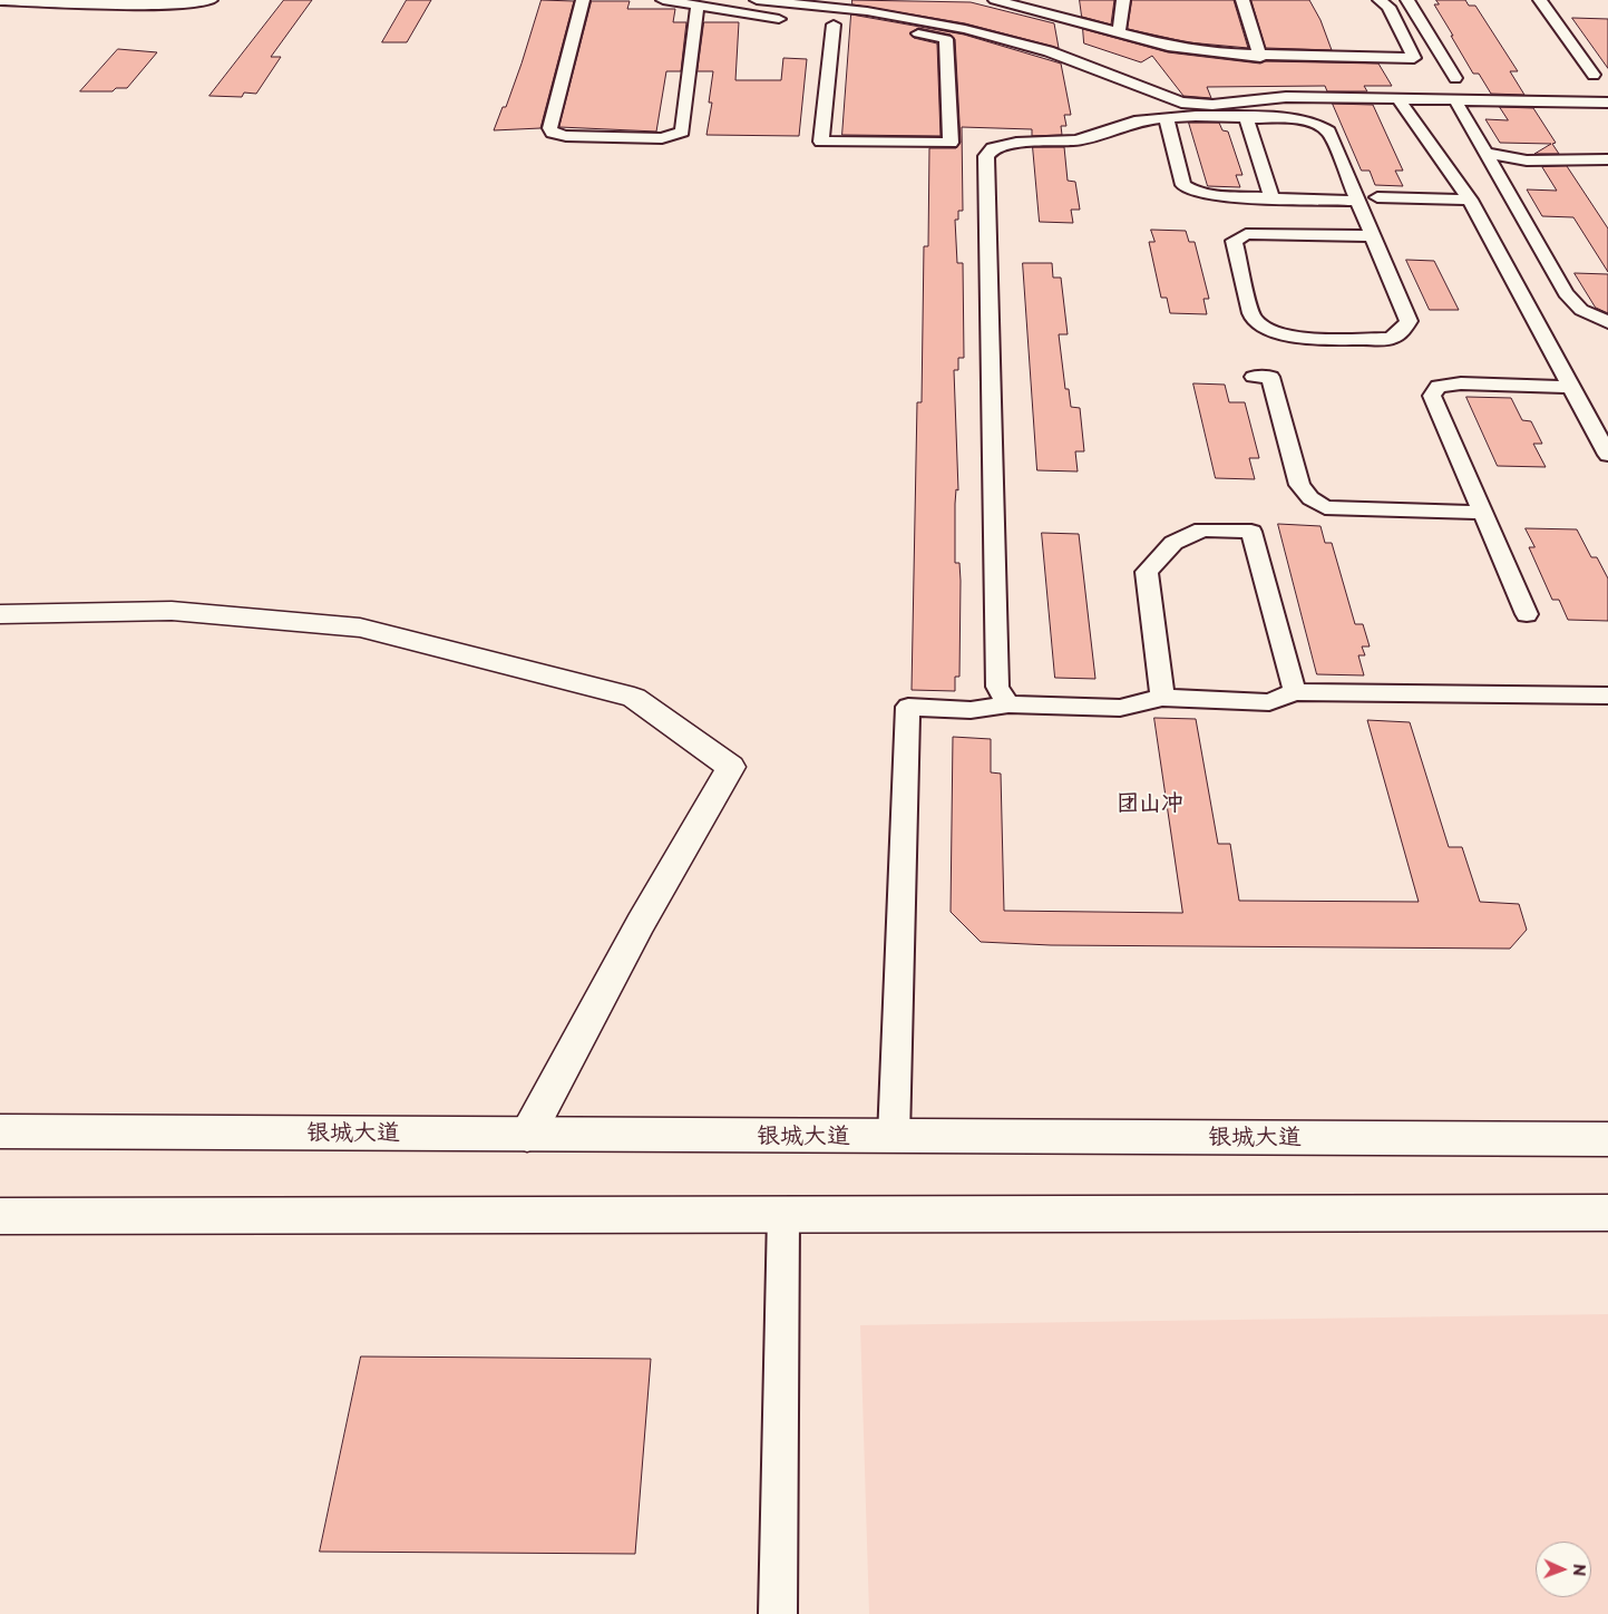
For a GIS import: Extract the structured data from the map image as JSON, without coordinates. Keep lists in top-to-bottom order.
{
  "streets": {
    "main road": ["银城大道"]
  },
  "districts": ["团山冲"],
  "north": "right"
}
